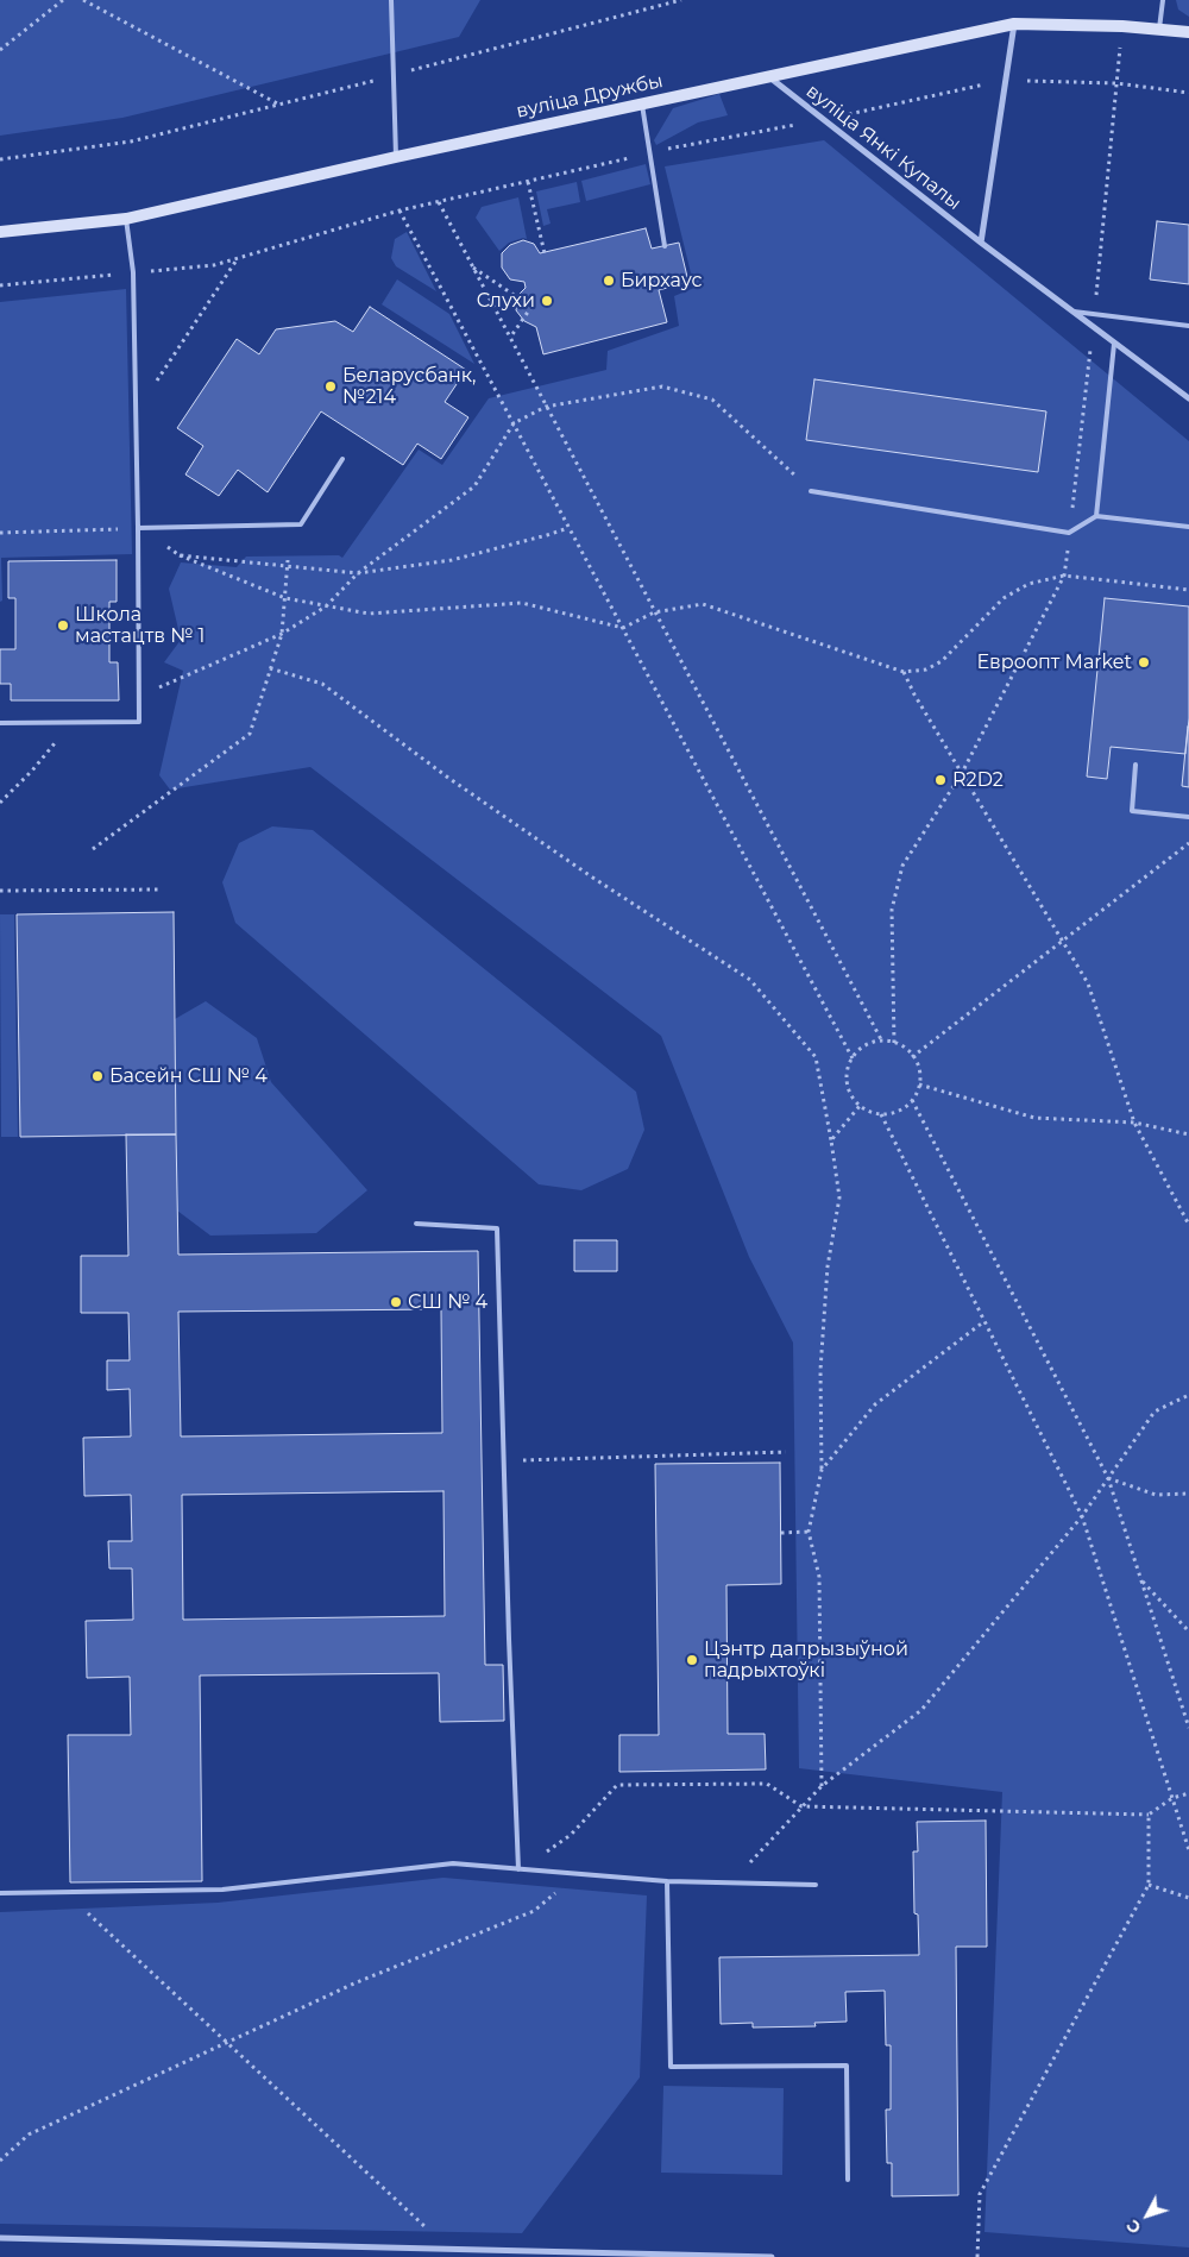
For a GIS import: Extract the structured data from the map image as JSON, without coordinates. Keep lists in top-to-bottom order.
{
  "streets": {
    "street": ["вуліца Дружбы", "вуліца Янкі Купалы"]
  },
  "crossings": [
    ["вуліца Дружбы", "вуліца Янкі Купалы"]
  ],
  "places": [
    "Бирхаус",
    "Слухи",
    "Беларусбанк, №214",
    "Школа мастацтв № 1",
    "Евроопт Market",
    "R2D2",
    "Басейн СШ № 4",
    "СШ № 4",
    "Цэнтр дапрызыўной падрыхтоўкі"
  ],
  "north": "bottom left"
}
